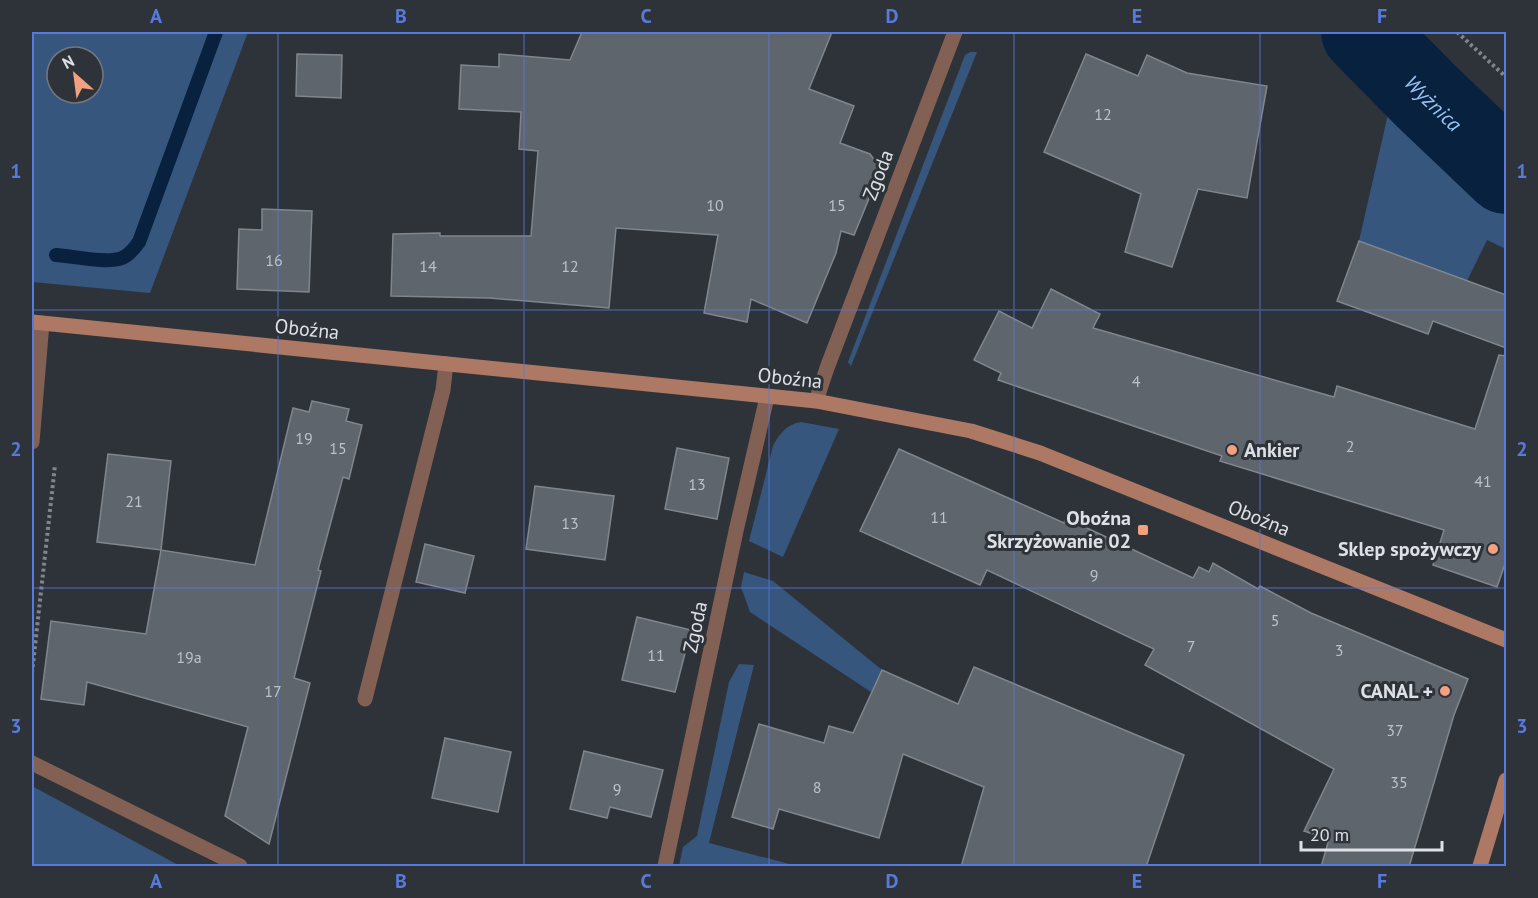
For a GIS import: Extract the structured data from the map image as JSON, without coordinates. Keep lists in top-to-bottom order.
{
  "streets": {
    "street": ["Zgoda", "Oboźna"]
  },
  "crossings": [
    ["Zgoda", "Oboźna"]
  ],
  "water": ["Wyżnica"],
  "places": {
    "other": ["Ankier", "Sklep spożywczy", "CANAL +"],
    "transit": ["Oboźna Skrzyżowanie 02"]
  },
  "house_numbers": [
    "12",
    "10",
    "15",
    "16",
    "14",
    "12",
    "4",
    "19",
    "2",
    "15",
    "41",
    "13",
    "21",
    "11",
    "13",
    "9",
    "5",
    "7",
    "3",
    "11",
    "19a",
    "17",
    "37",
    "35",
    "8",
    "9"
  ],
  "scale_bar": "20 m",
  "north": "top left",
  "grid": {
    "columns": [
      "A",
      "B",
      "C",
      "D",
      "E",
      "F"
    ],
    "rows": ["1", "2", "3"]
  }
}
